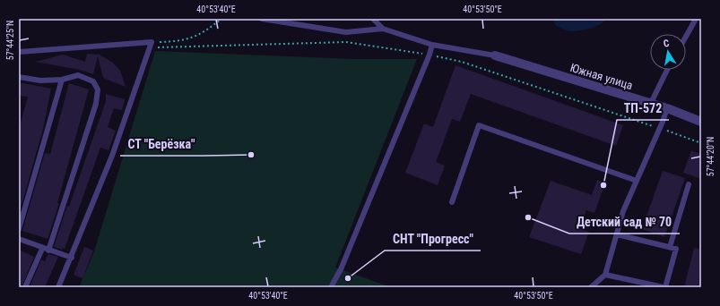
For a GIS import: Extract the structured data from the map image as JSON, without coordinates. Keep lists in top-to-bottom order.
{
  "streets": {
    "street": ["Южная улица"]
  },
  "places": [
    "СТ \"Берёзка\"",
    "ТП-572",
    "Детский сад № 70",
    "СНТ \"Прогресс\""
  ],
  "north": "top",
  "coordinates": [
    "40°53'40\"E",
    "40°53'50\"E",
    "57°44'25\"N",
    "57°44'20\"N"
  ]
}
